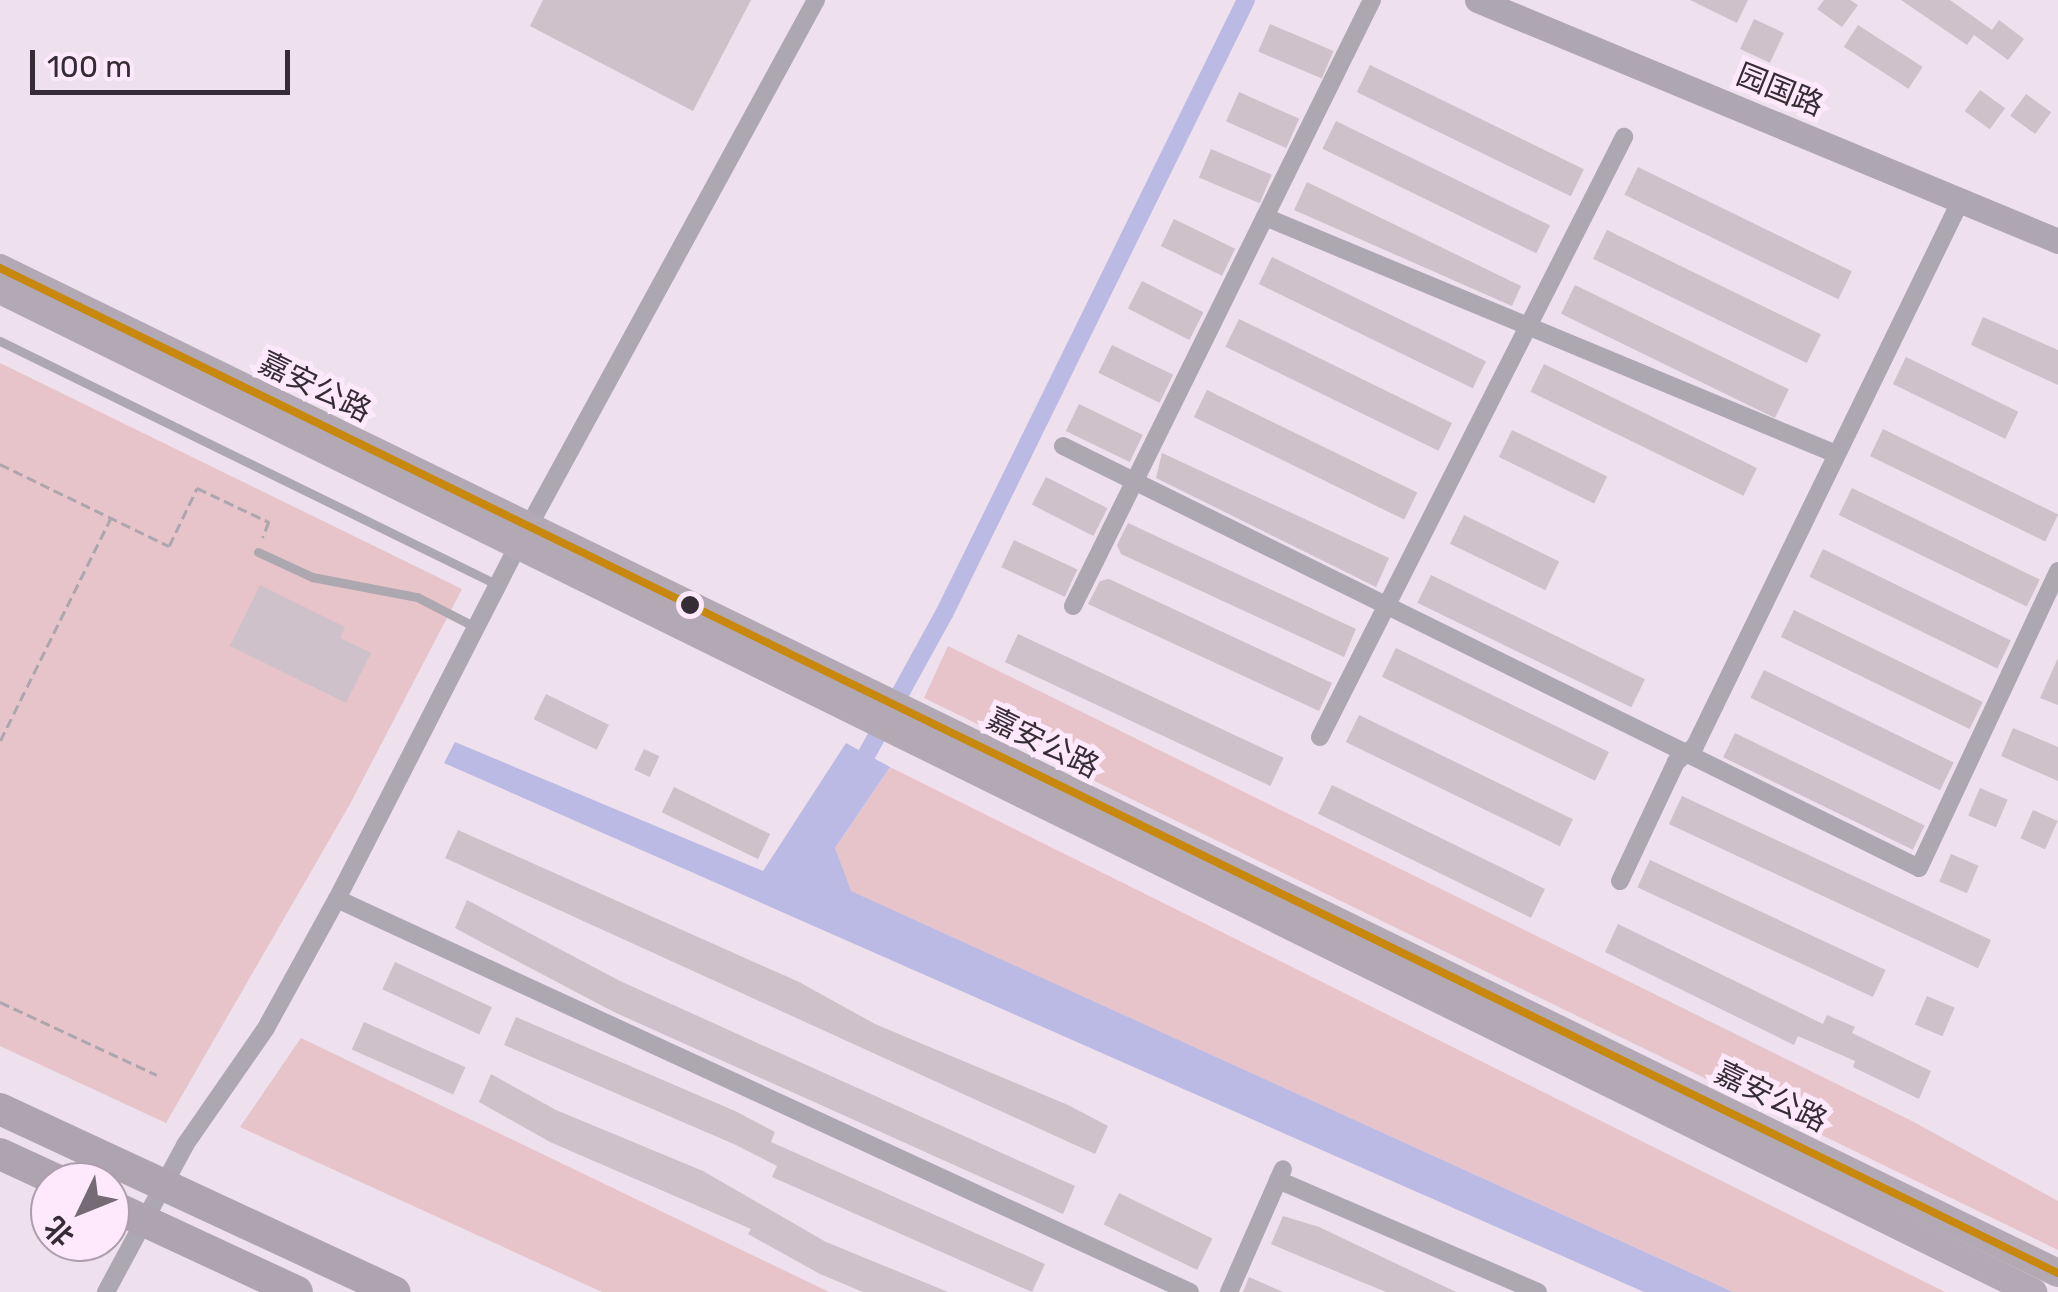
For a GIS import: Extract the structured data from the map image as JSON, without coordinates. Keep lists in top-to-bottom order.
{
  "streets": {
    "main road": ["嘉安公路"],
    "street": ["园国路"]
  },
  "scale_bar": "100 m",
  "north": "bottom left"
}
